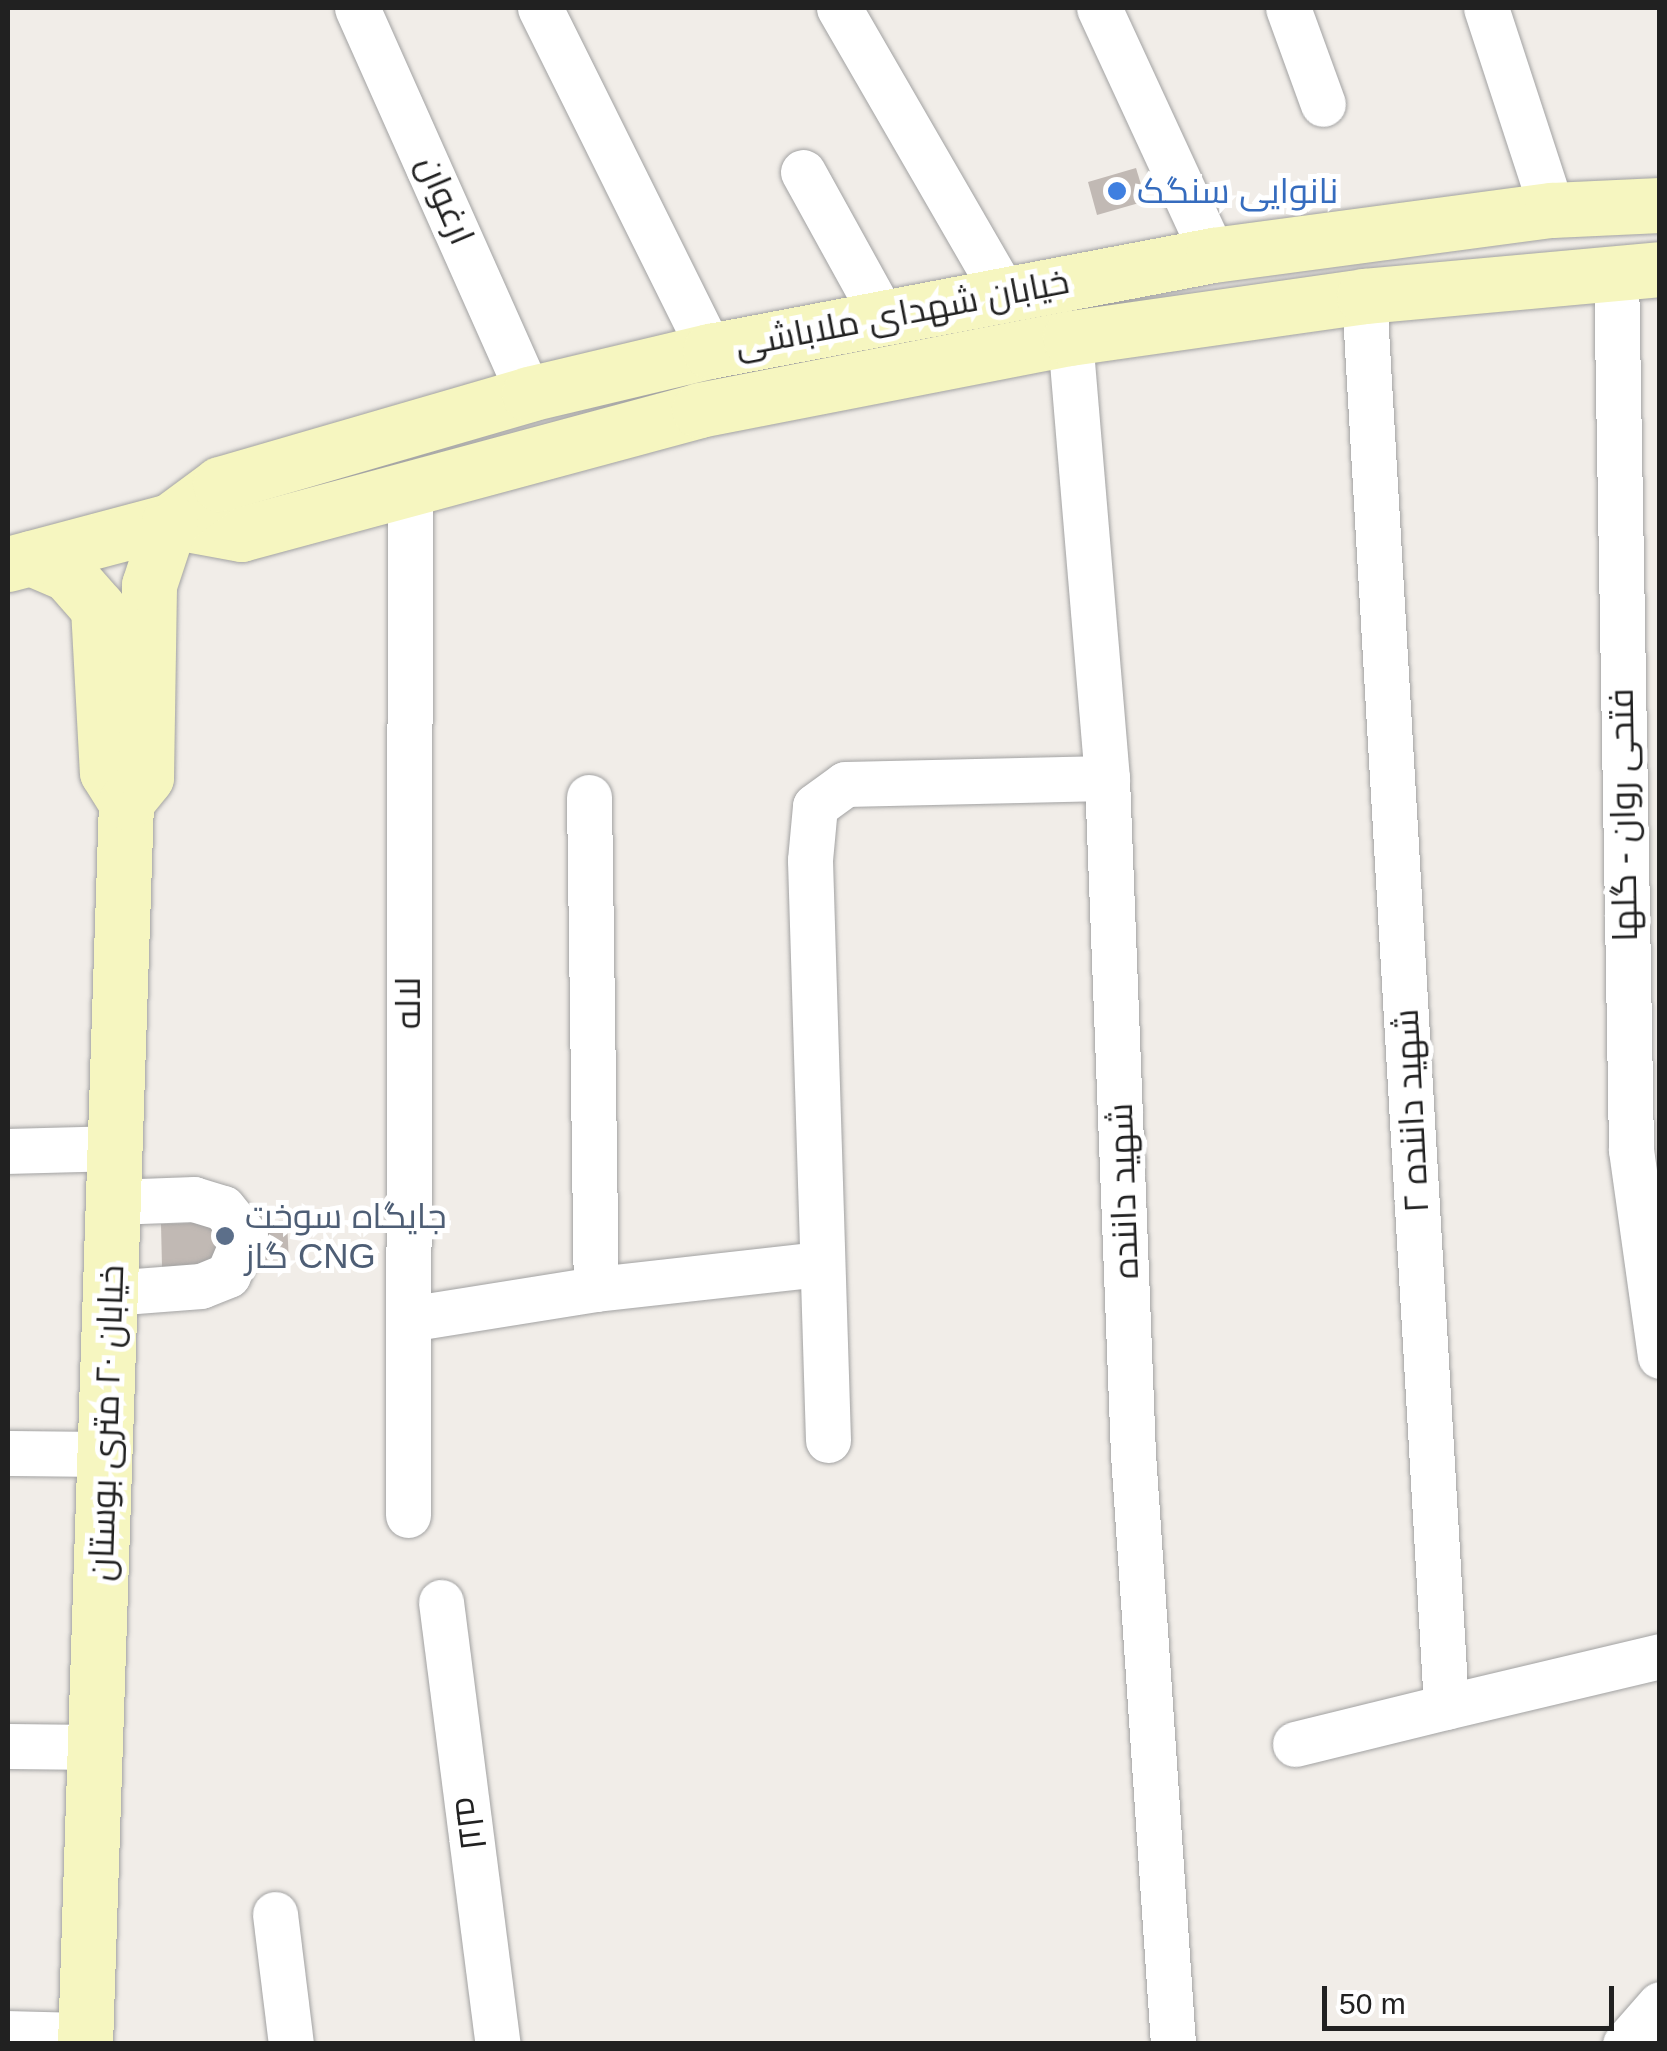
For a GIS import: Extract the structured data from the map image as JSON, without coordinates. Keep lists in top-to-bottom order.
{
  "streets": {
    "main road": ["خیابان شهدای ملاباشی", "خیابان ۲۰ متری بوستان"],
    "street": [
      "ارغوان",
      "فتحی روان - گلها",
      "لاله",
      "شهید داننده ۲",
      "شهید داننده"
    ]
  },
  "crossings": [
    ["ارغوان", "خیابان شهدای ملاباشی"],
    ["خیابان شهدای ملاباشی", "فتحی روان - گلها"],
    ["خیابان شهدای ملاباشی", "لاله"],
    ["خیابان شهدای ملاباشی", "شهید داننده ۲"],
    ["خیابان شهدای ملاباشی", "شهید داننده"],
    ["خیابان شهدای ملاباشی", "خیابان ۲۰ متری بوستان"]
  ],
  "places": ["نانوایی سنگک", "جایگاه سوخت گاز CNG"],
  "scale_bar": "50 m"
}
